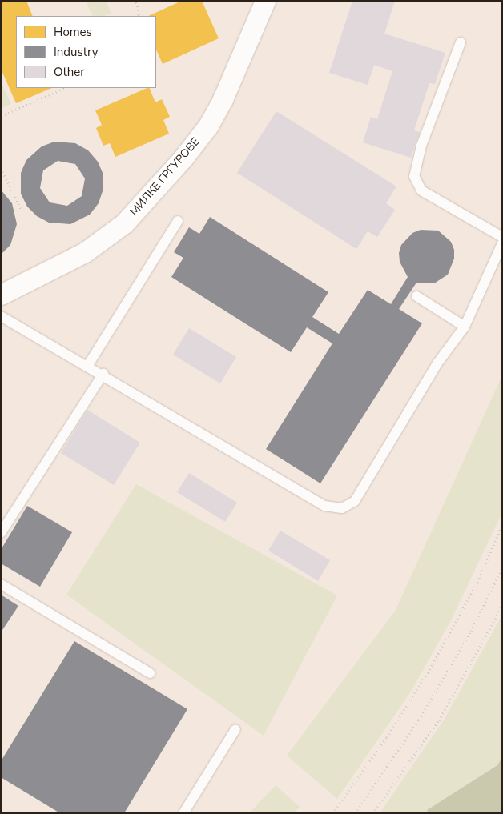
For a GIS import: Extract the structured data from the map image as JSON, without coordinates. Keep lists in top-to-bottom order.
{
  "streets": {
    "street": ["МИЛКЕ ГРГУРОВЕ"]
  },
  "legend": ["Homes", "Industry", "Other"]
}
